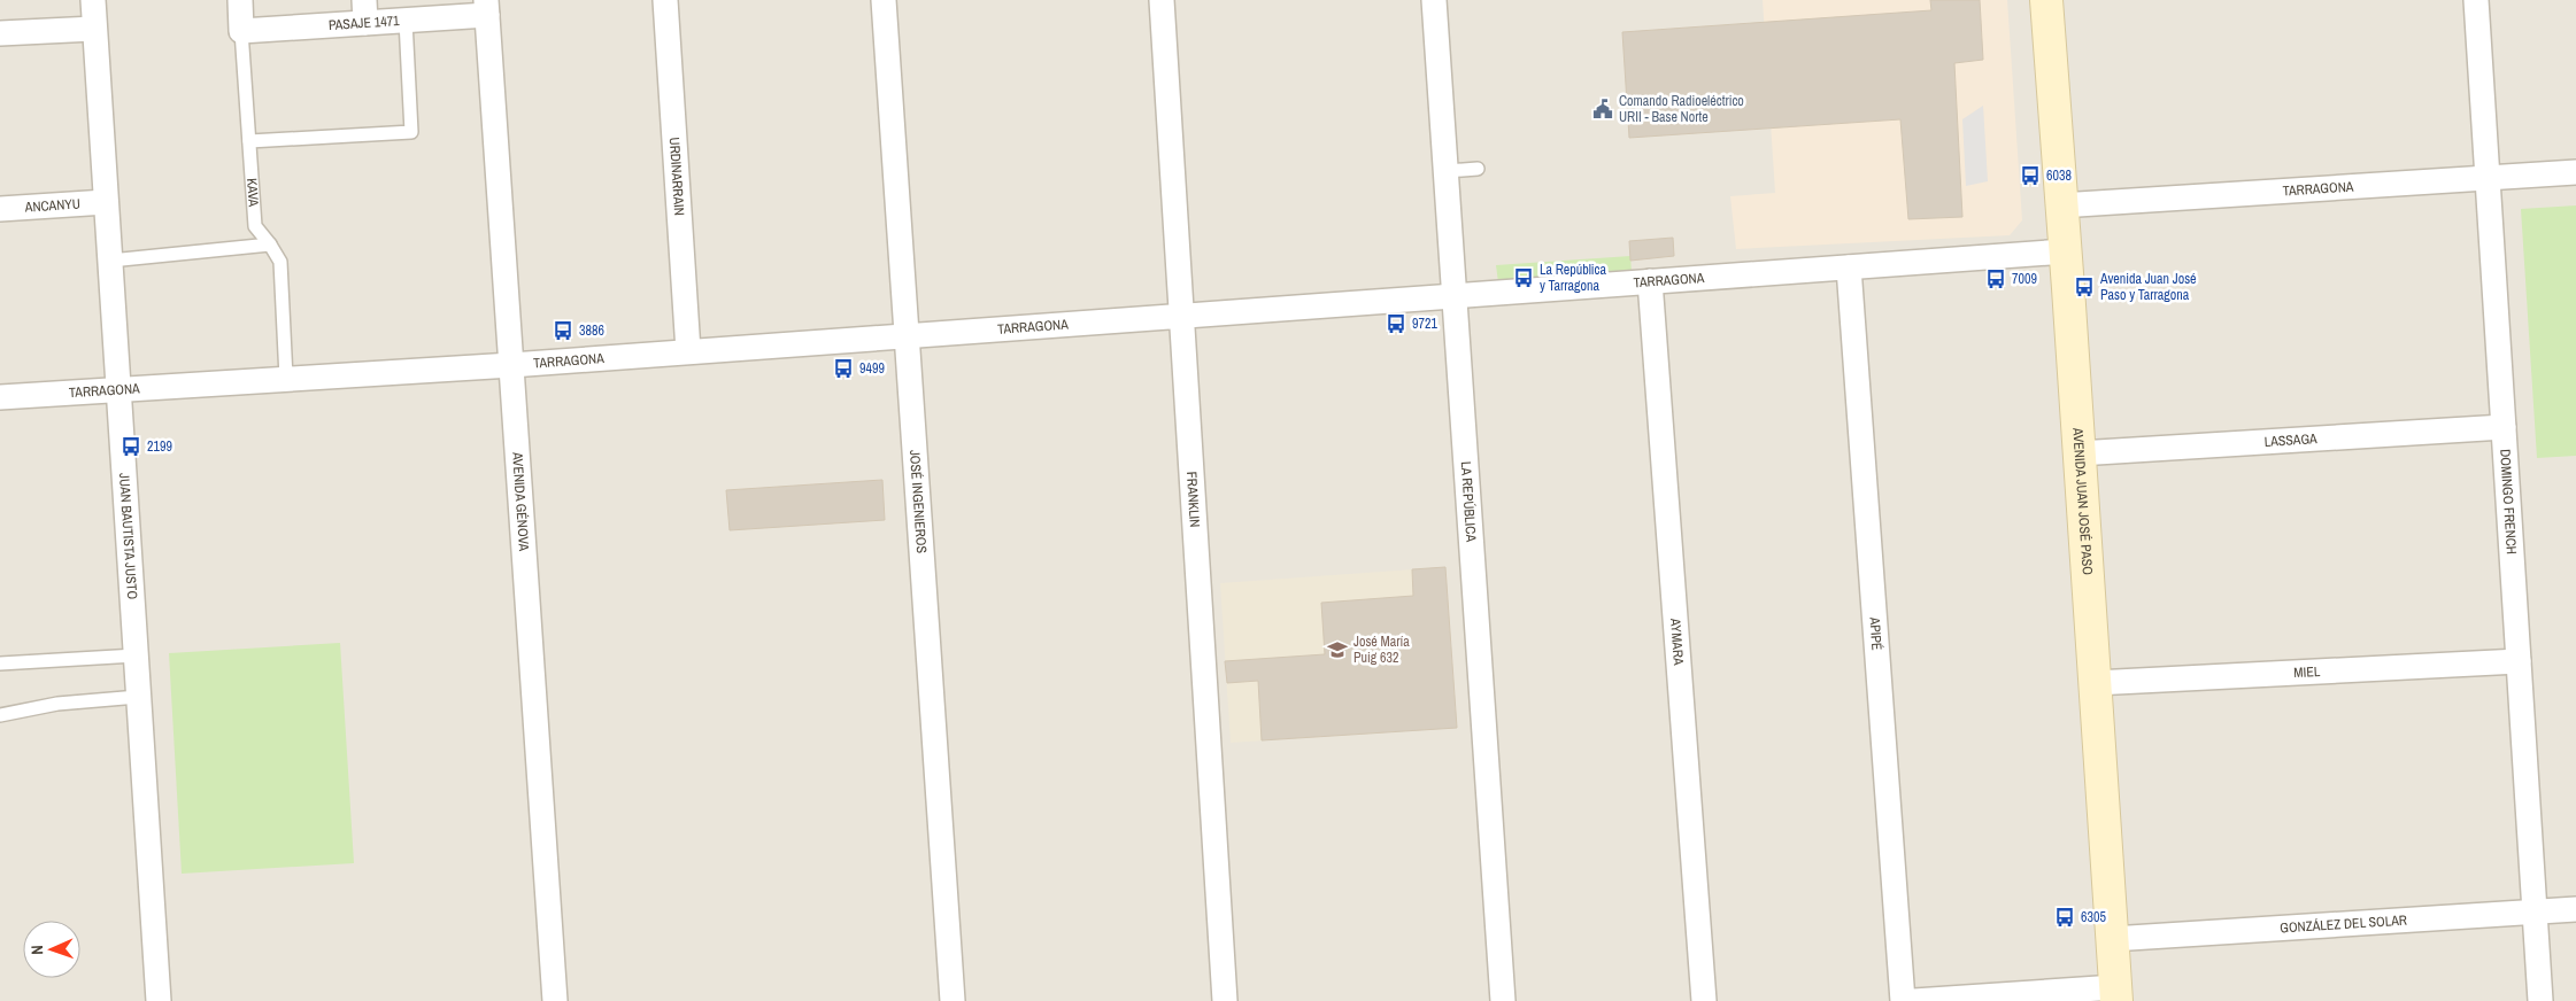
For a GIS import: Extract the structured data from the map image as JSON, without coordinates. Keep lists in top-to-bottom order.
{
  "streets": {
    "main road": ["AVENIDA JUAN JOSÉ PASO"],
    "street": [
      "PASAJE 1471",
      "URDINARRAIN",
      "TARRAGONA",
      "KAVA",
      "ANCANYU",
      "LASSAGA",
      "AVENIDA GÉNOVA",
      "JOSÉ INGENIEROS",
      "FRANKLIN",
      "LA REPÚBLICA",
      "DOMINGO FRENCH",
      "JUAN BAUTISTA JUSTO",
      "APIPÉ",
      "AYMARA",
      "MIEL",
      "GONZÁLEZ DEL SOLAR"
    ]
  },
  "crossings": [
    ["PASAJE 1471", "KAVA"],
    ["PASAJE 1471", "AVENIDA GÉNOVA"],
    ["URDINARRAIN", "TARRAGONA"],
    ["TARRAGONA", "KAVA"],
    ["TARRAGONA", "AVENIDA GÉNOVA"],
    ["TARRAGONA", "JOSÉ INGENIEROS"],
    ["TARRAGONA", "FRANKLIN"],
    ["TARRAGONA", "LA REPÚBLICA"],
    ["TARRAGONA", "AVENIDA JUAN JOSÉ PASO"],
    ["TARRAGONA", "DOMINGO FRENCH"],
    ["TARRAGONA", "JUAN BAUTISTA JUSTO"],
    ["TARRAGONA", "APIPÉ"],
    ["TARRAGONA", "AYMARA"],
    ["ANCANYU", "JUAN BAUTISTA JUSTO"],
    ["LASSAGA", "AVENIDA JUAN JOSÉ PASO"],
    ["LASSAGA", "DOMINGO FRENCH"],
    ["AVENIDA JUAN JOSÉ PASO", "MIEL"],
    ["AVENIDA JUAN JOSÉ PASO", "GONZÁLEZ DEL SOLAR"],
    ["DOMINGO FRENCH", "MIEL"],
    ["DOMINGO FRENCH", "GONZÁLEZ DEL SOLAR"]
  ],
  "places": {
    "public building": ["Comando Radioeléctrico URII - Base Norte"],
    "bus stop": [
      "6038",
      "La República y Tarragona",
      "7009",
      "Avenida Juan José Paso y Tarragona",
      "9721",
      "3886",
      "9499",
      "2199",
      "6305"
    ],
    "school or university": ["José María Puig 632"]
  },
  "north": "left"
}
